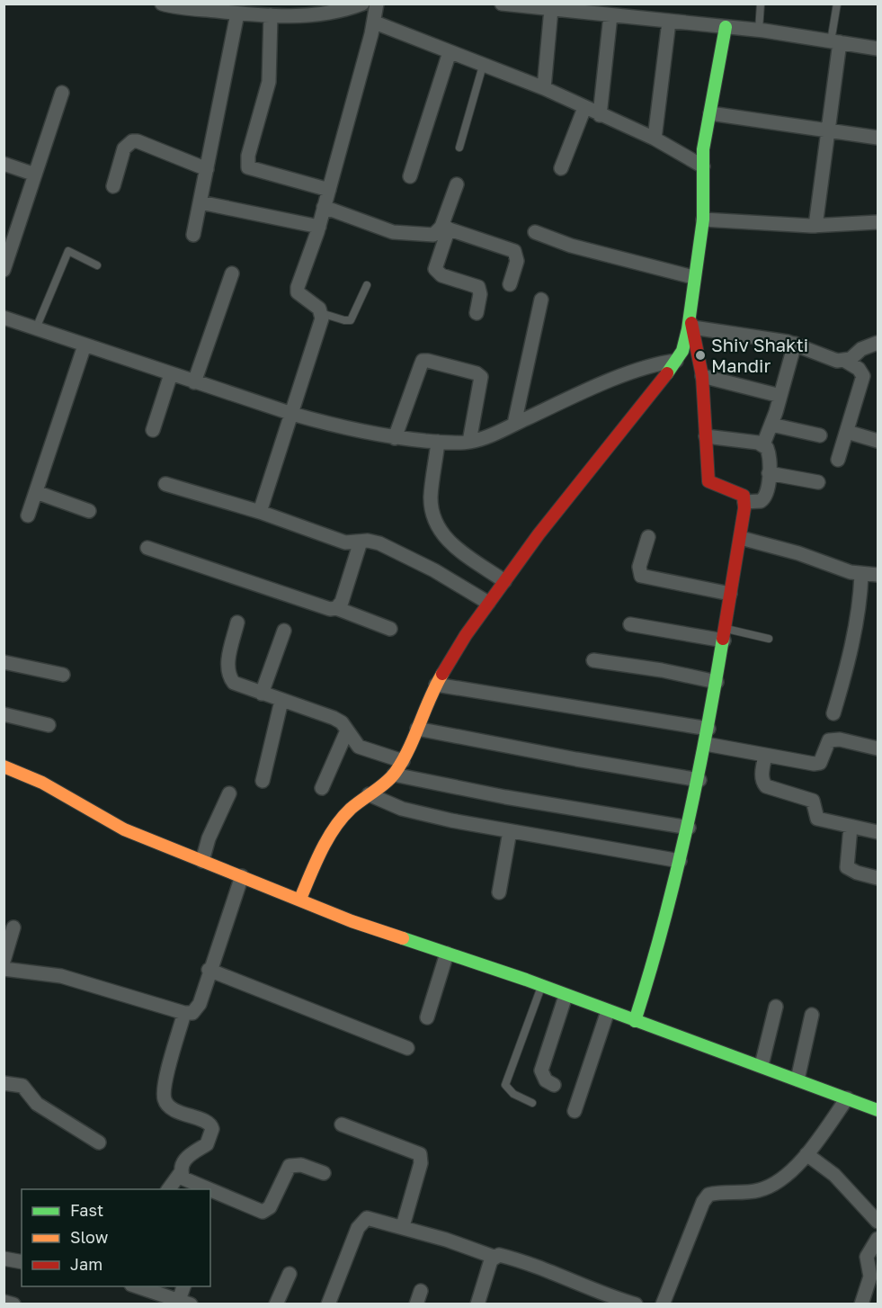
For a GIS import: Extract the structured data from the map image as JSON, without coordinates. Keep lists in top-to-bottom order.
{
  "places": ["Shiv Shakti Mandir"],
  "legend": ["Fast", "Slow", "Jam"]
}
